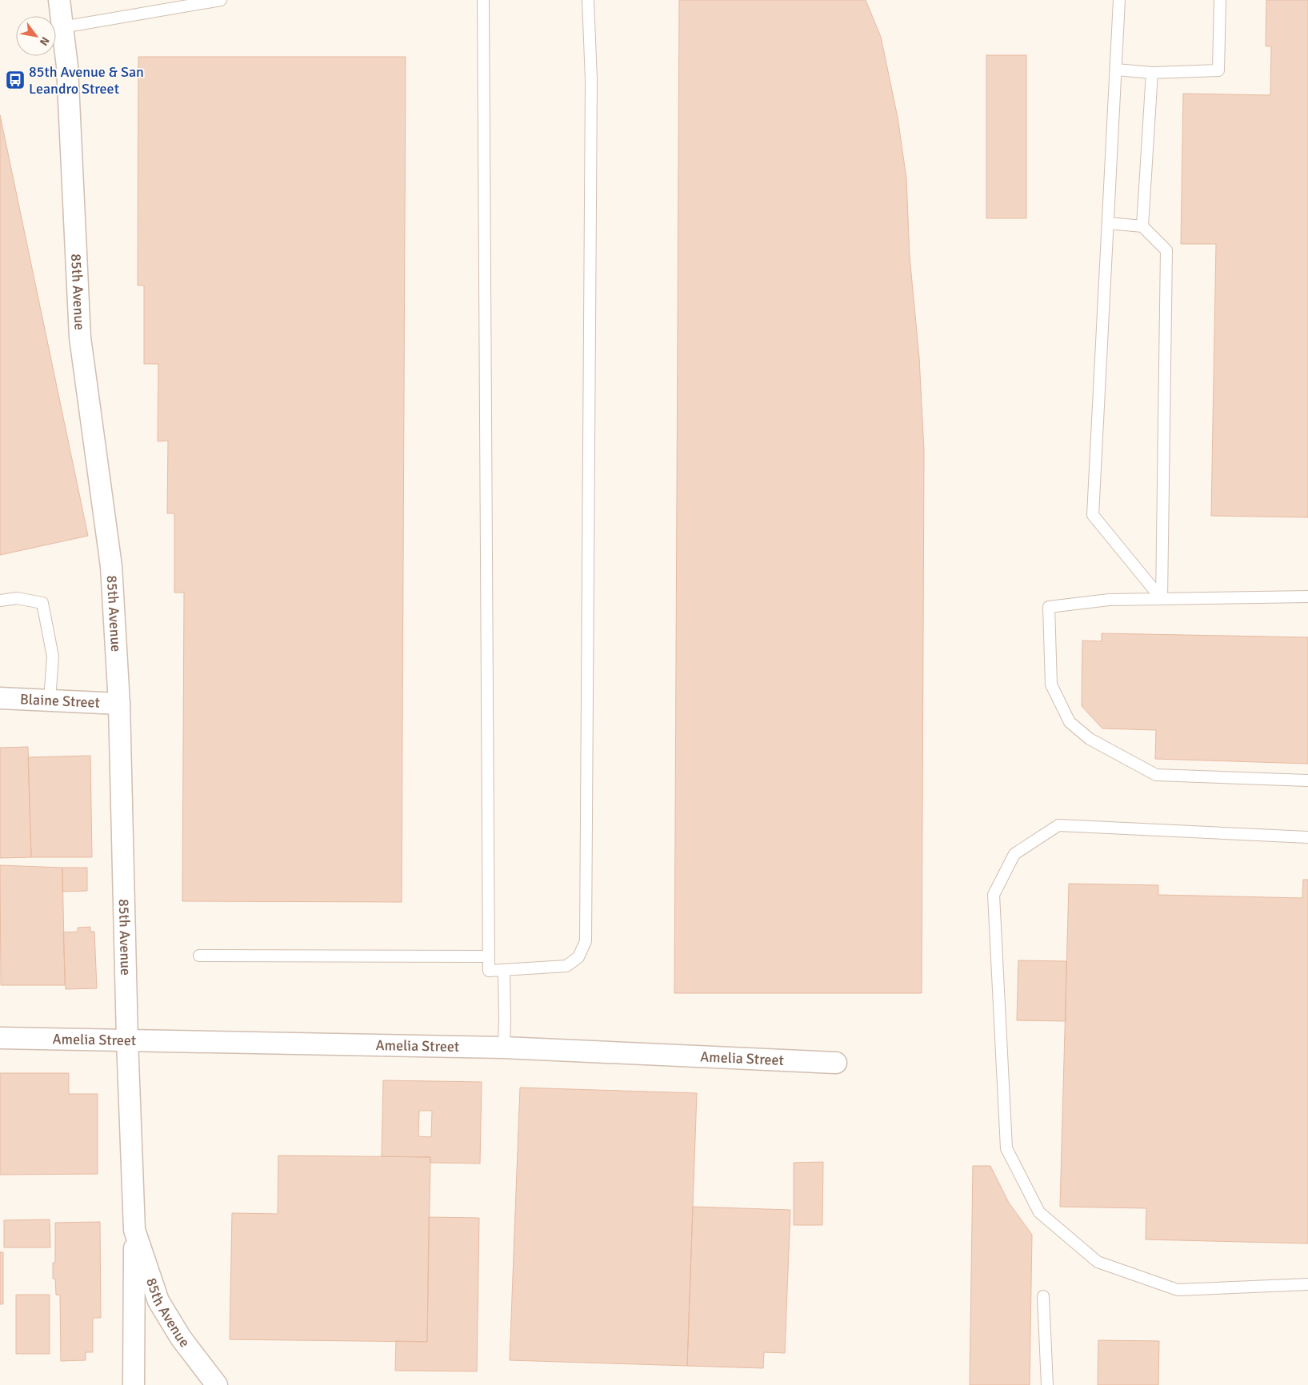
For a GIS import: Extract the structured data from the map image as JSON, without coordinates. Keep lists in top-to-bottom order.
{
  "streets": {
    "street": ["85th Avenue", "Blaine Street", "Amelia Street"]
  },
  "crossings": [
    ["85th Avenue", "Blaine Street"],
    ["85th Avenue", "Amelia Street"]
  ],
  "places": {
    "bus stop": ["85th Avenue & San Leandro Street"]
  },
  "north": "bottom right"
}
